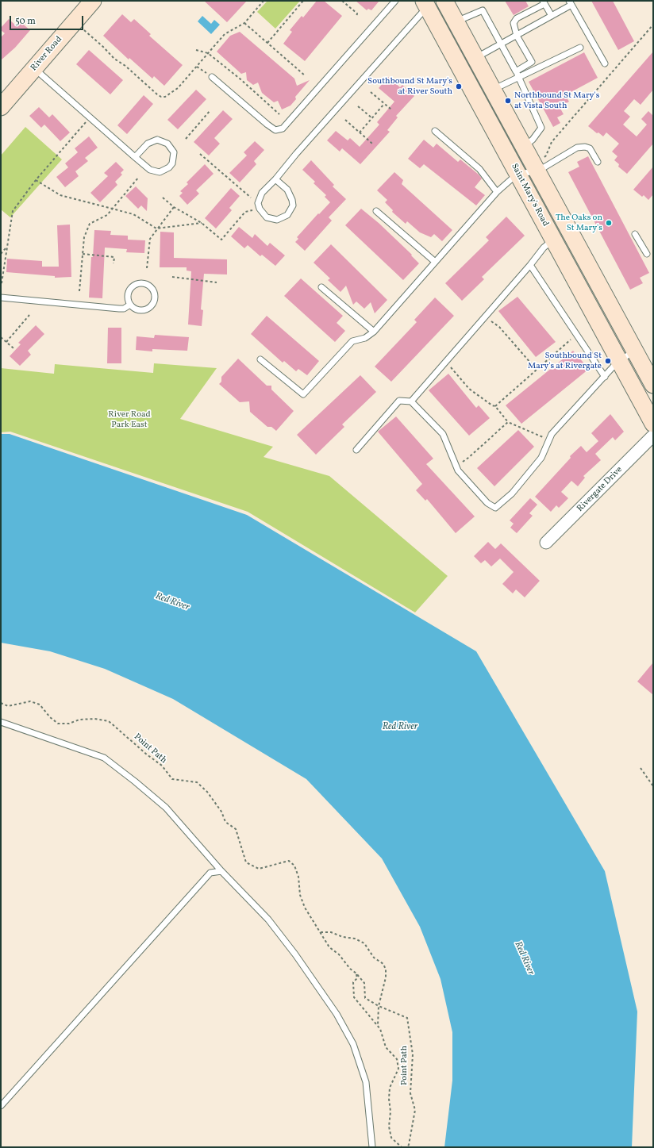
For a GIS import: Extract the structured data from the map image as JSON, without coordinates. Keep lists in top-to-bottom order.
{
  "streets": {
    "main road": ["River Road", "Saint Mary's Road"],
    "street": ["Rivergate Drive"],
    "path": ["Point Path"]
  },
  "water": ["Red River"],
  "parks": ["River Road Park East"],
  "places": [
    "Southbound St Mary's at River South",
    "Northbound St Mary's at Vista South",
    "The Oaks on St Mary's",
    "Southbound St Mary's at Rivergate"
  ],
  "scale_bar": "50 m"
}
